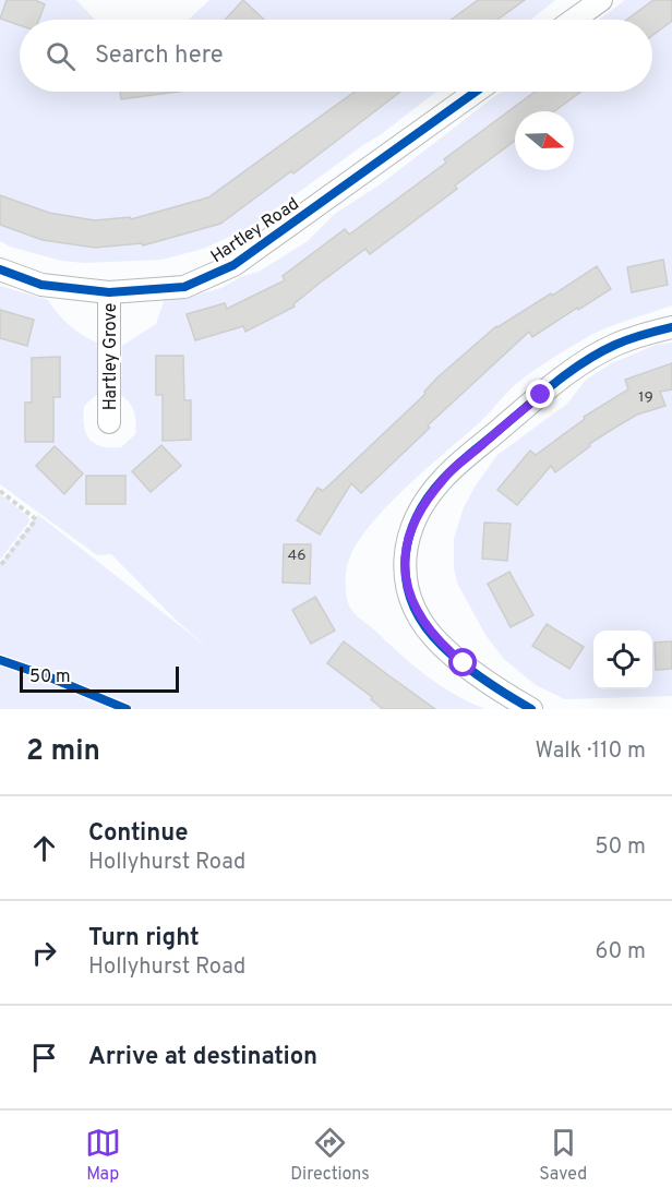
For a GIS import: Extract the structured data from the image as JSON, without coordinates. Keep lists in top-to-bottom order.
{
  "streets": {
    "street": ["Hartley Road", "Hartley Grove"]
  },
  "crossings": [
    ["Hartley Road", "Hartley Grove"]
  ],
  "house_numbers": ["19", "46"],
  "scale_bar": "50 m",
  "north": "right",
  "page": {
    "search": "Search here",
    "scale": "50 m",
    "heading": ["2 min", "Walk · 110 m"],
    "list": [
      ["Continue", "Hollyhurst Road", "50 m"],
      ["Turn right", "Hollyhurst Road", "60 m"],
      "Arrive at destination"
    ],
    "nav": ["Map", "Directions", "Saved"]
  }
}
